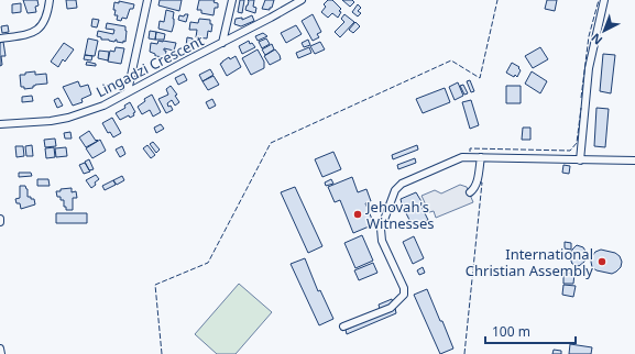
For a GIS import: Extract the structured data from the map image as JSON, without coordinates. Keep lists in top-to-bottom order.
{
  "streets": {
    "street": ["Lingadzi Crescent"]
  },
  "places": ["Jehovah's Witnesses", "International Christian Assembly"],
  "scale_bar": "100 m",
  "north": "bottom left"
}
